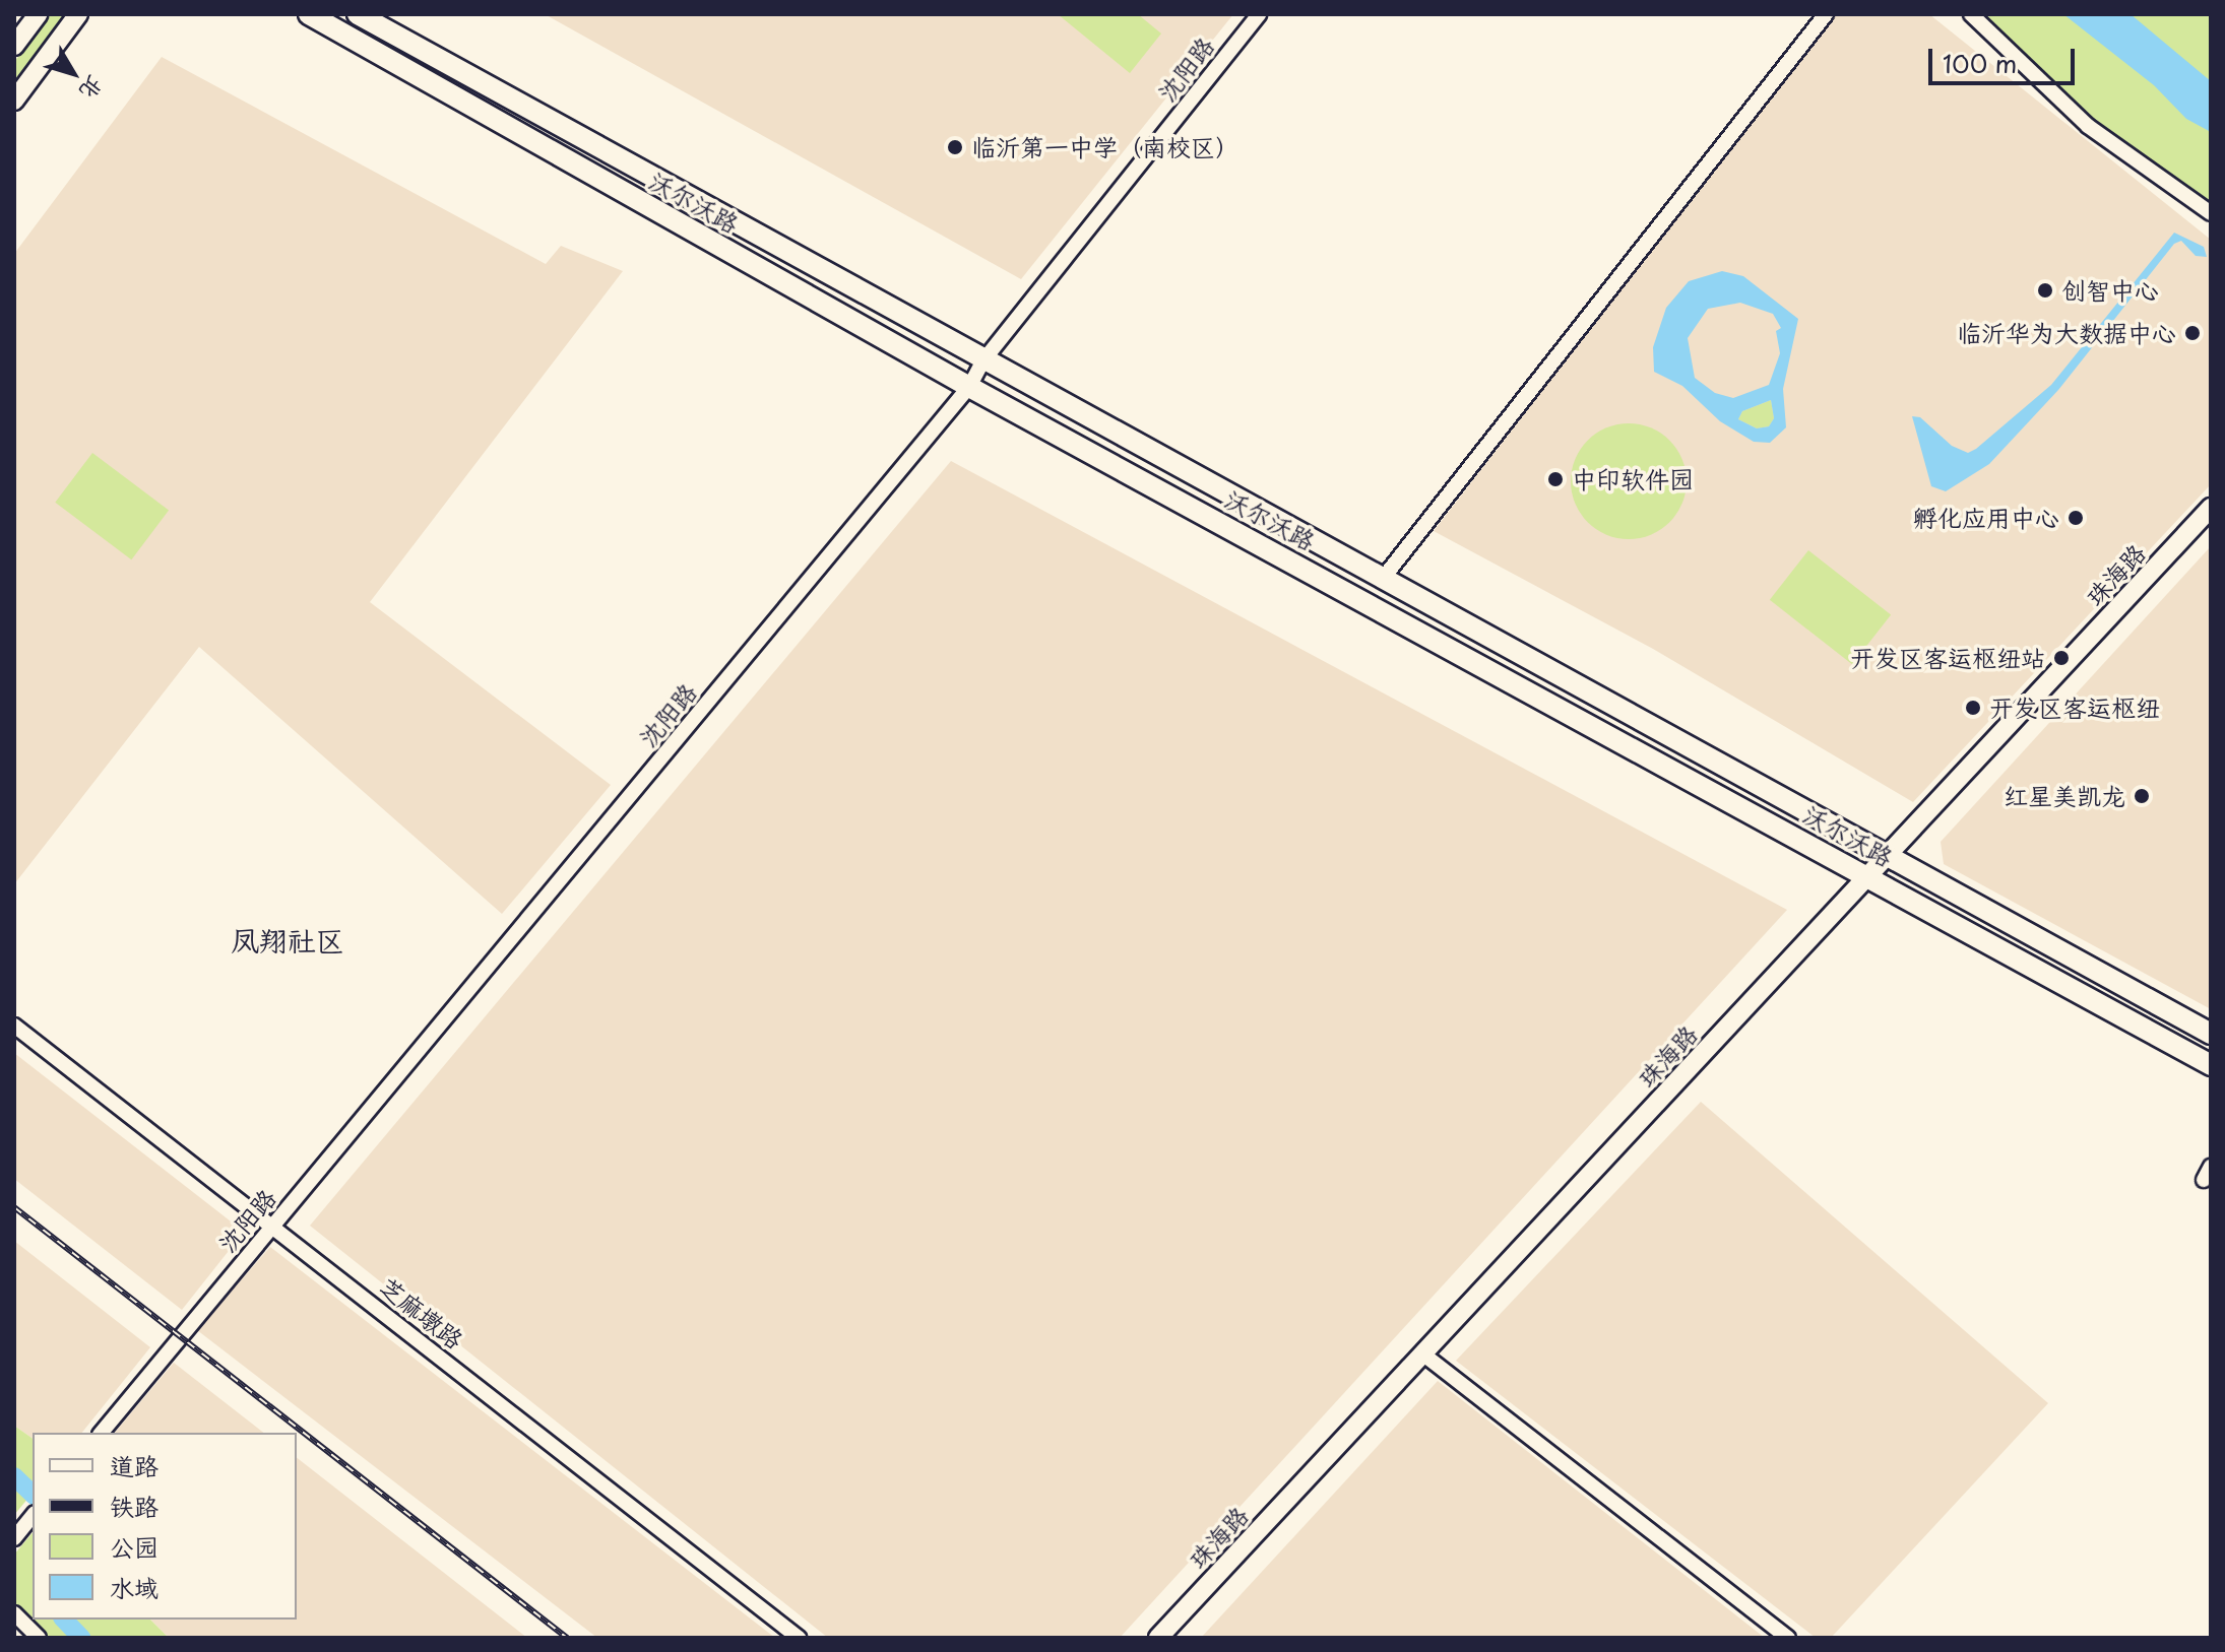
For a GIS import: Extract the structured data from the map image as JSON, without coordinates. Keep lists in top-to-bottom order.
{
  "streets": {
    "highway": ["沃尔沃路"],
    "main road": ["珠海路"],
    "street": ["沈阳路", "芝麻墩路"]
  },
  "crossings": [
    ["沈阳路", "沃尔沃路"],
    ["沈阳路", "芝麻墩路"],
    ["沃尔沃路", "珠海路"]
  ],
  "districts": ["凤翔社区"],
  "places": [
    "临沂第一中学（南校区）",
    "创智中心",
    "临沂华为大数据中心",
    "中印软件园",
    "孵化应用中心",
    "开发区客运枢纽站",
    "开发区客运枢纽",
    "红星美凯龙"
  ],
  "legend": [
    "道路",
    "铁路",
    "公园",
    "水域"
  ],
  "scale_bar": "100 m",
  "north": "bottom right"
}
